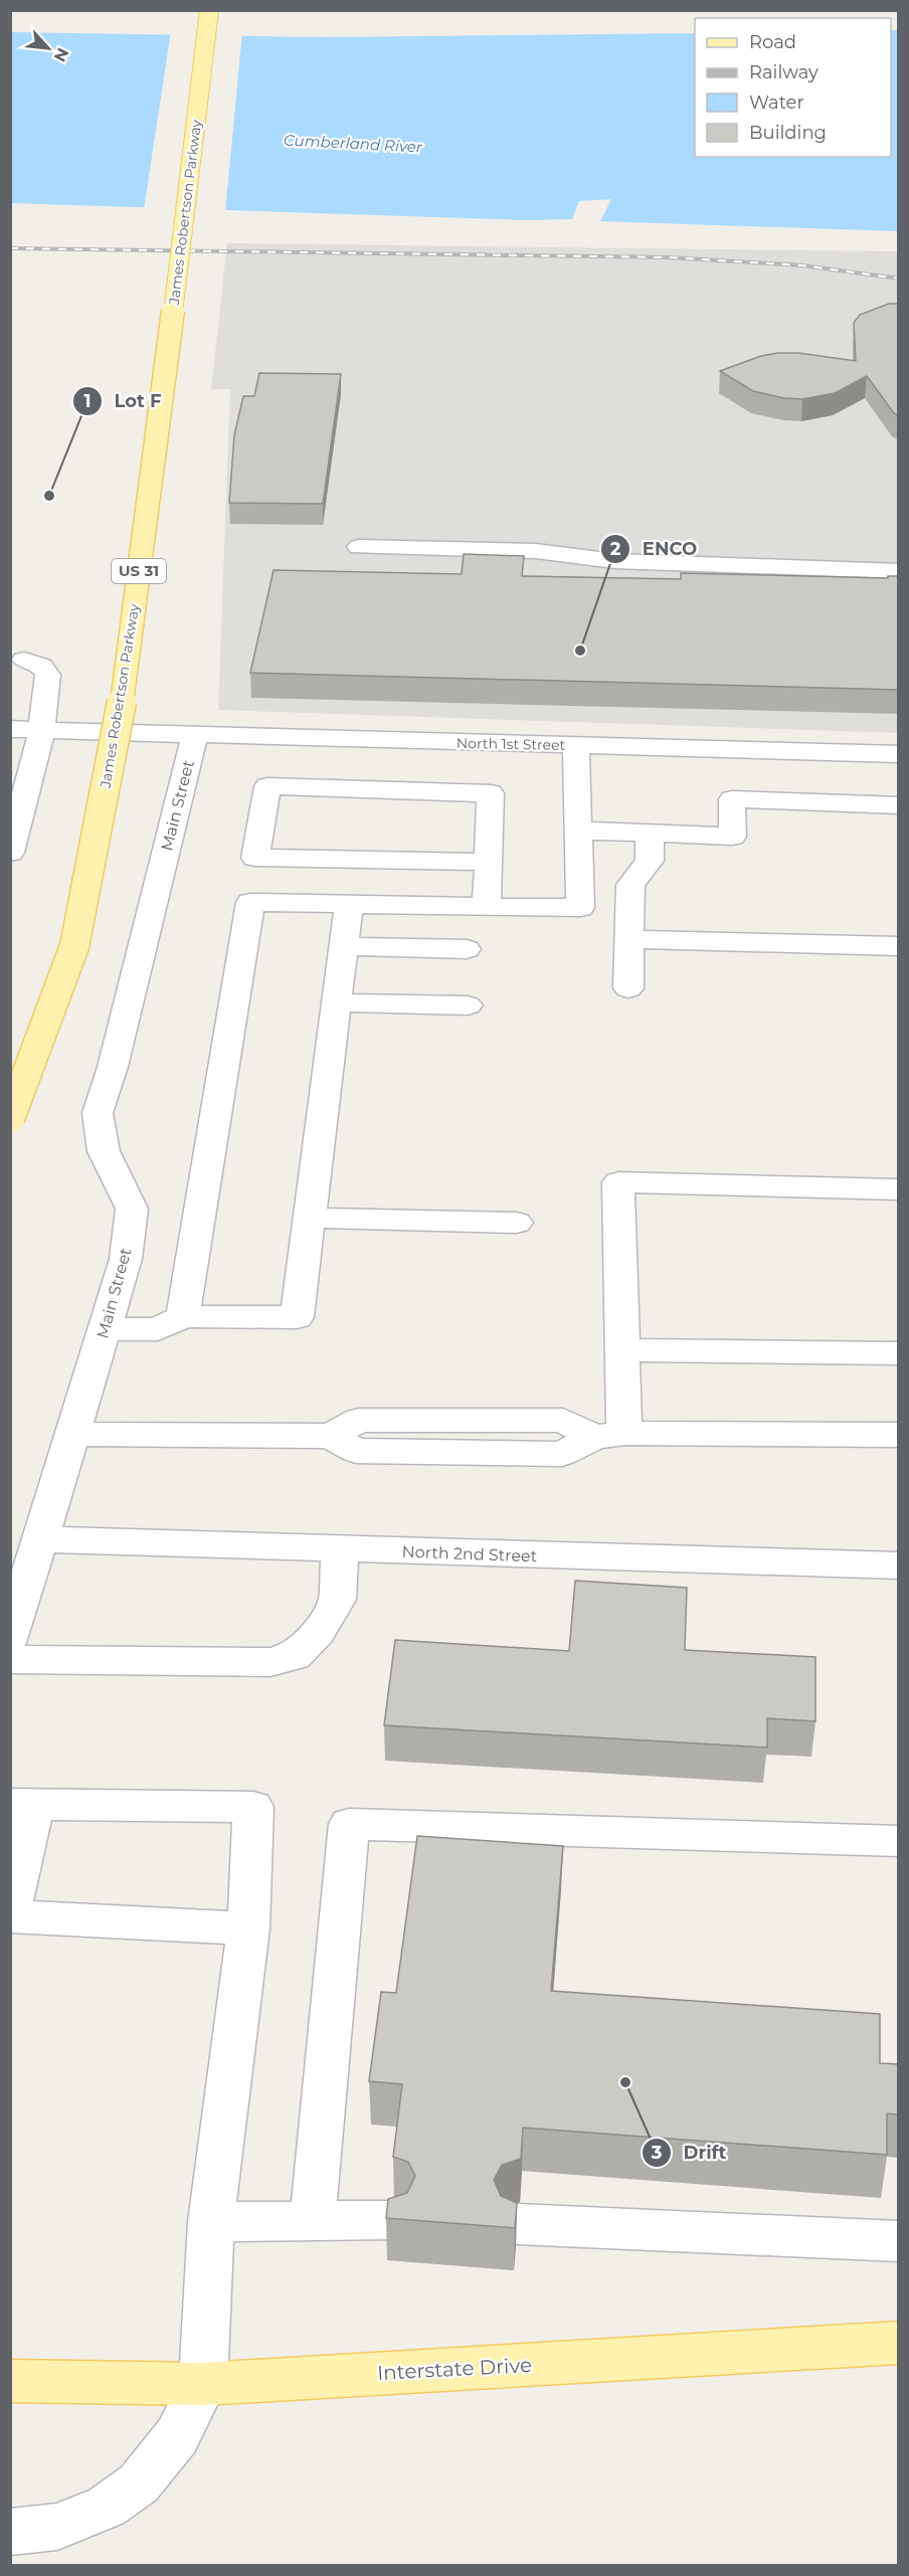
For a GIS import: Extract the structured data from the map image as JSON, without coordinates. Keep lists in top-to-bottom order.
{
  "streets": {
    "main road": ["James Robertson Parkway", "US 31", "Interstate Drive"],
    "street": ["North 1st Street", "Main Street", "North 2nd Street"]
  },
  "crossings": [
    ["North 1st Street", "Main Street"],
    ["Main Street", "North 2nd Street"]
  ],
  "water": ["Cumberland River"],
  "places": ["Lot F", "ENCO", "Drift"],
  "legend": [
    "Road",
    "Railway",
    "Water",
    "Building"
  ],
  "north": "bottom right"
}
